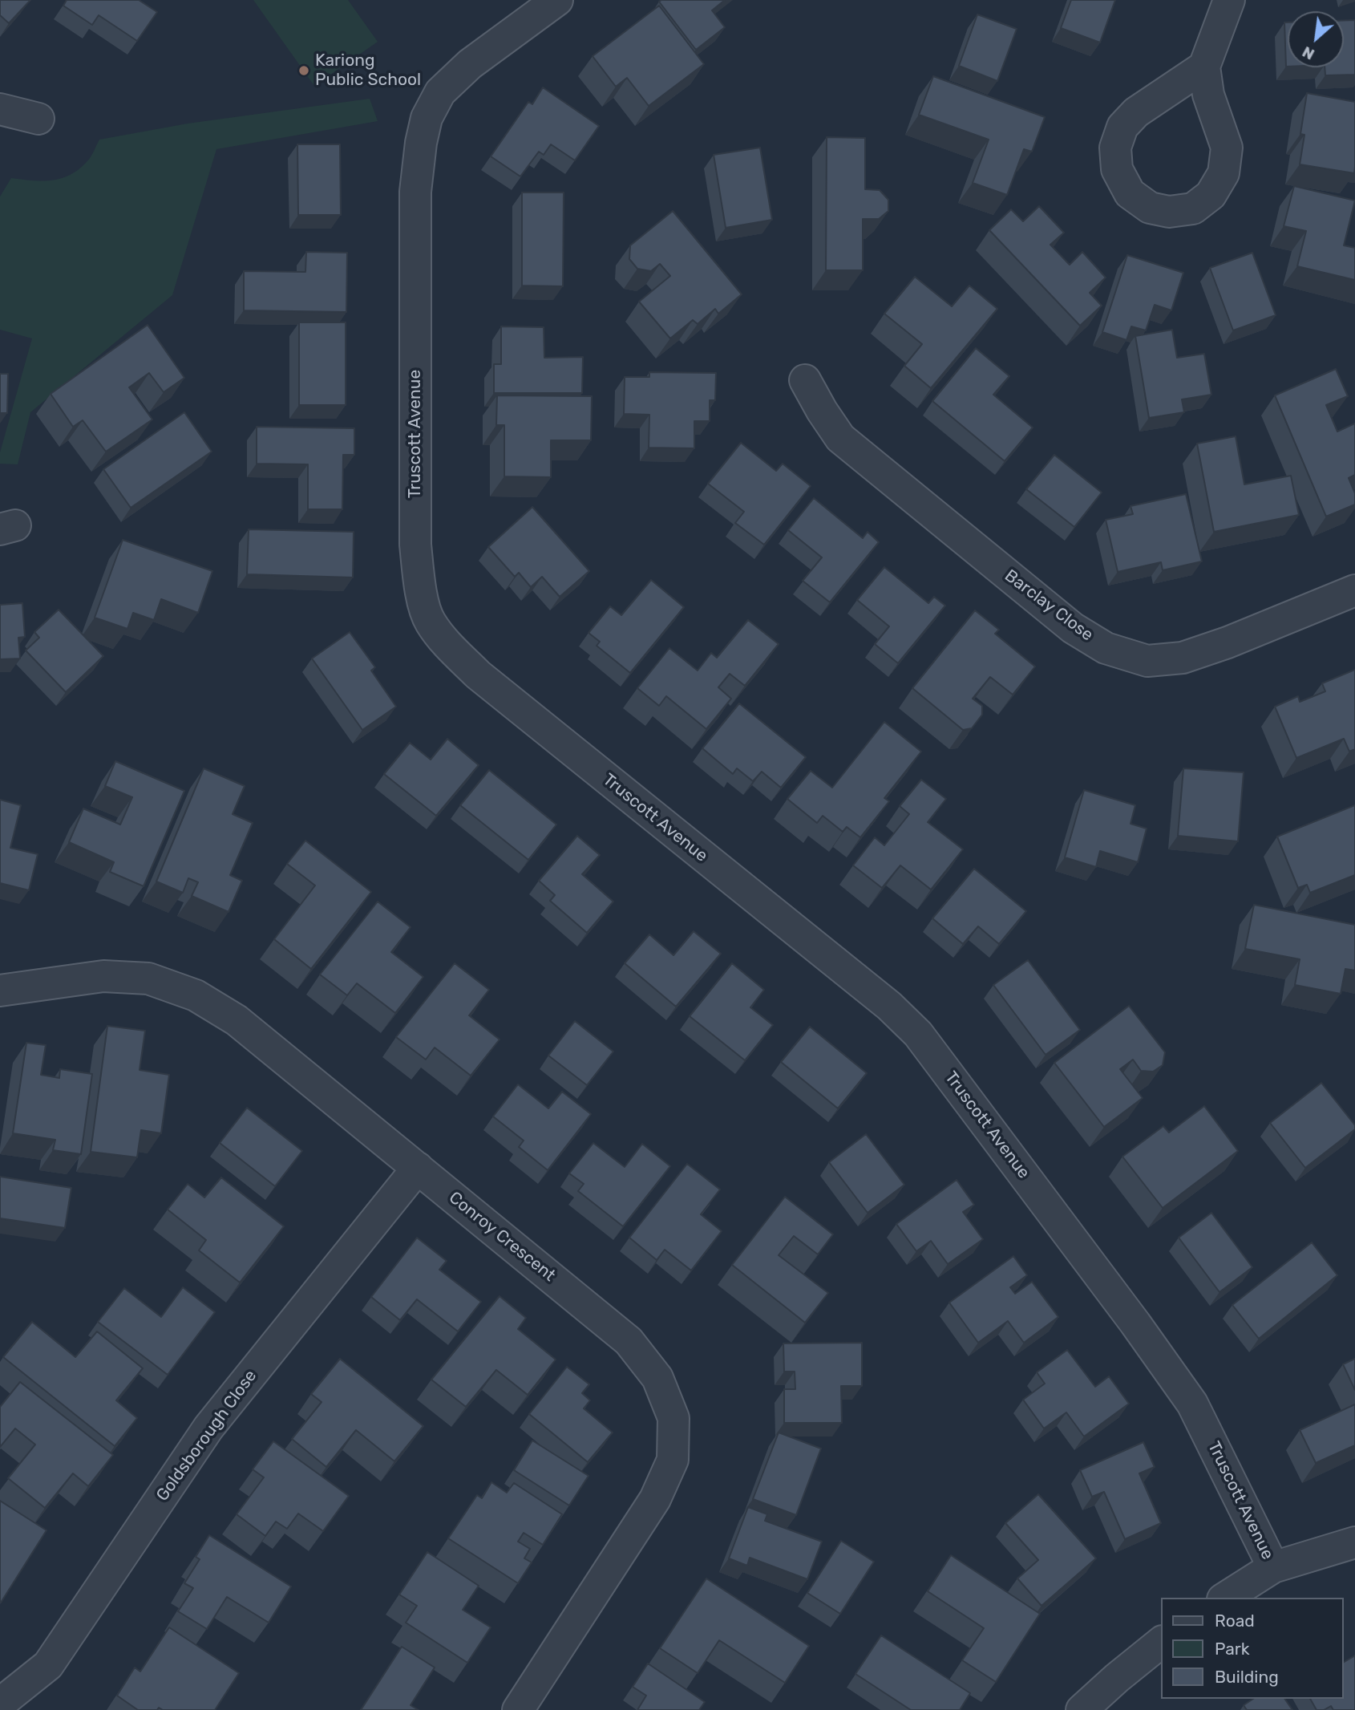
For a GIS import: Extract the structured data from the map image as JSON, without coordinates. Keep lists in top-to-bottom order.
{
  "streets": {
    "street": [
      "Truscott Avenue",
      "Barclay Close",
      "Conroy Crescent",
      "Goldsborough Close"
    ]
  },
  "crossings": [
    ["Conroy Crescent", "Goldsborough Close"]
  ],
  "places": ["Kariong Public School"],
  "legend": ["Road", "Park", "Building"],
  "north": "bottom left"
}
